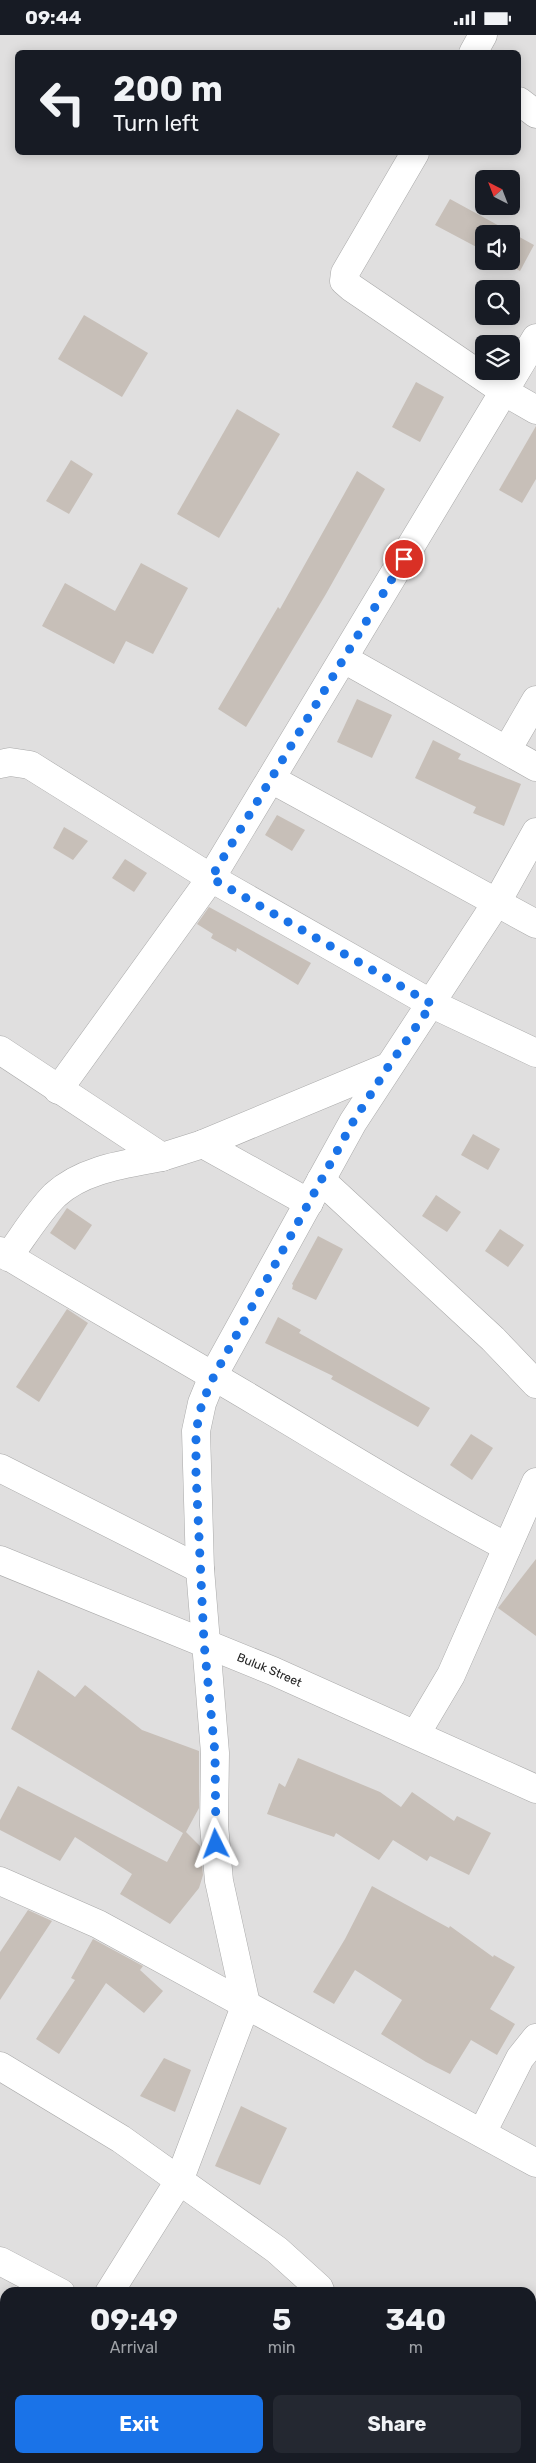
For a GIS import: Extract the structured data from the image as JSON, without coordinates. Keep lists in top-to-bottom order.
{
  "streets": {
    "street": ["Buluk Street"]
  },
  "north": "top left",
  "page": {
    "status": "09:44",
    "turn": ["200 m", "Turn left"],
    "eta": [
      "09:49",
      "Arrival",
      "5",
      "min",
      "340",
      "m"
    ],
    "buttons": ["Exit", "Share"]
  }
}
